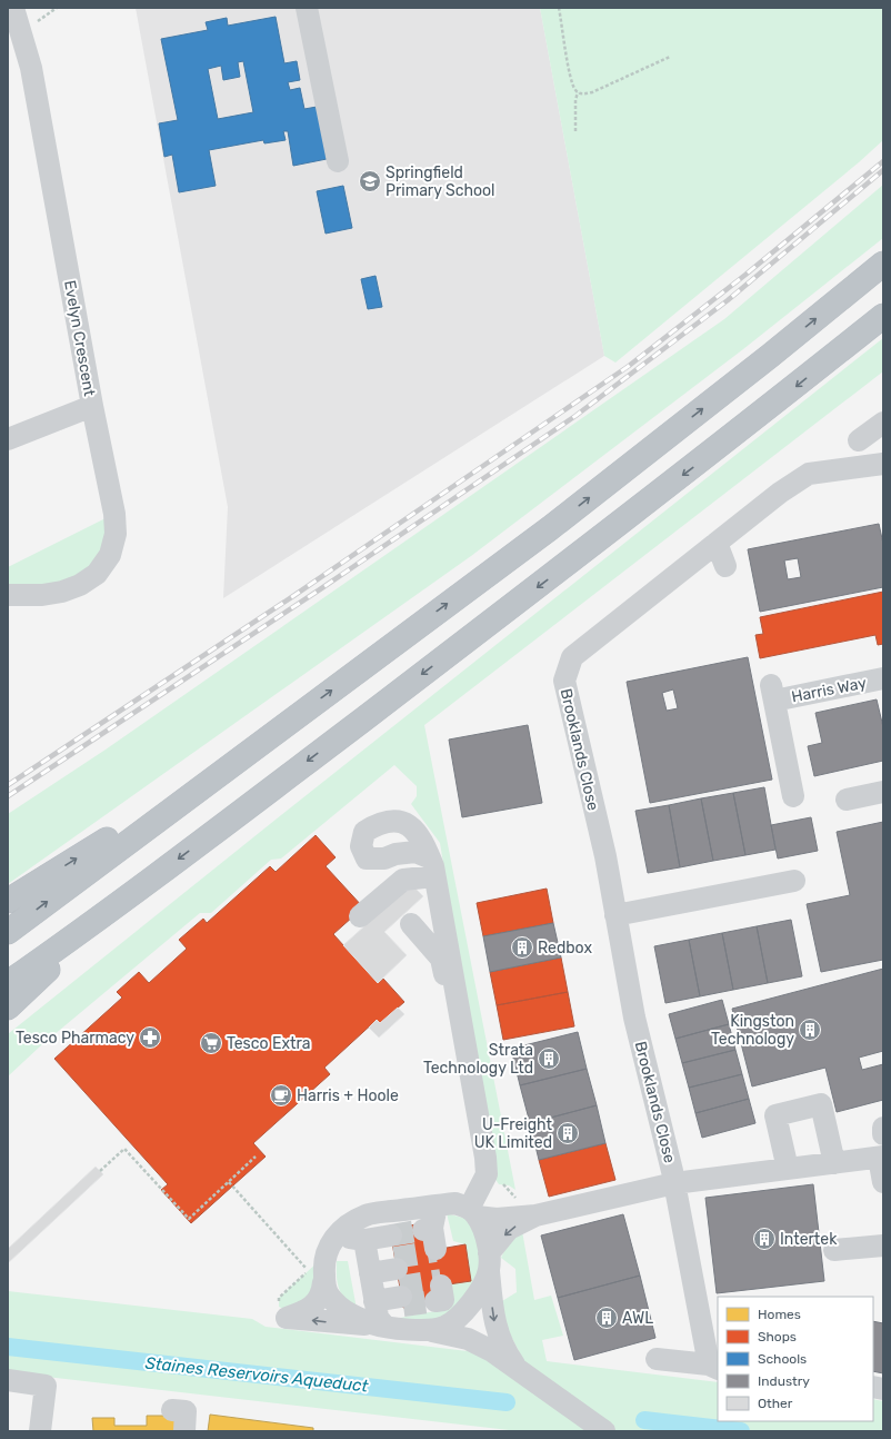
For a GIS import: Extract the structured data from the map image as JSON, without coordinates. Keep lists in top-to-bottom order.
{
  "streets": {
    "street": ["Evelyn Crescent", "Harris Way", "Brooklands Close"]
  },
  "water": ["Staines Reservoirs Aqueduct"],
  "places": {
    "school or university": ["Springfield Primary School"],
    "building": [
      "Redbox",
      "Kingston Technology",
      "Strata Technology Ltd",
      "U-Freight UK Limited",
      "Intertek",
      "AWL"
    ],
    "pharmacy": ["Tesco Pharmacy"],
    "supermarket": ["Tesco Extra"],
    "cafe": ["Harris + Hoole"]
  },
  "legend": [
    "Homes",
    "Shops",
    "Schools",
    "Industry",
    "Other"
  ]
}
